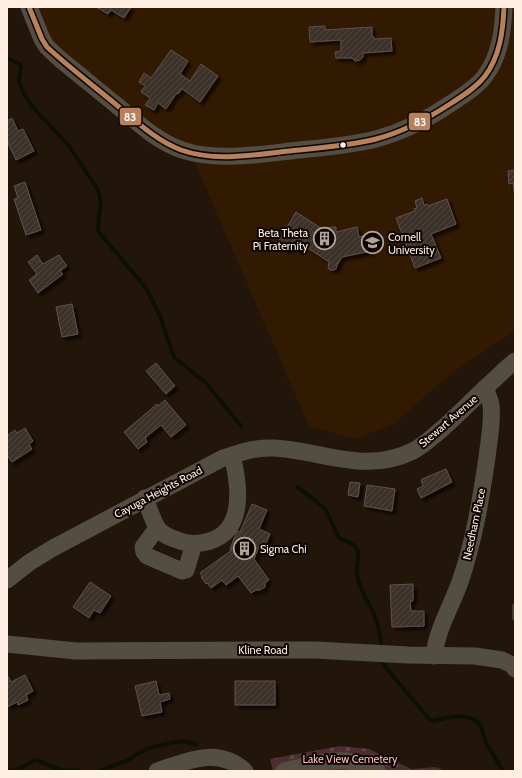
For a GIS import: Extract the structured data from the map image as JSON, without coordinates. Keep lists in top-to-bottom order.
{
  "streets": {
    "street": [
      "Stewart Avenue",
      "Cayuga Heights Road",
      "Needham Place",
      "Kline Road"
    ]
  },
  "crossings": [
    ["Stewart Avenue", "Cayuga Heights Road"],
    ["Stewart Avenue", "Needham Place"],
    ["Needham Place", "Kline Road"]
  ],
  "parks": ["Lake View Cemetery"],
  "places": {
    "building": ["Beta Theta Pi Fraternity", "Sigma Chi"],
    "school or university": ["Cornell University"]
  },
  "lines": ["transit line 83"]
}
